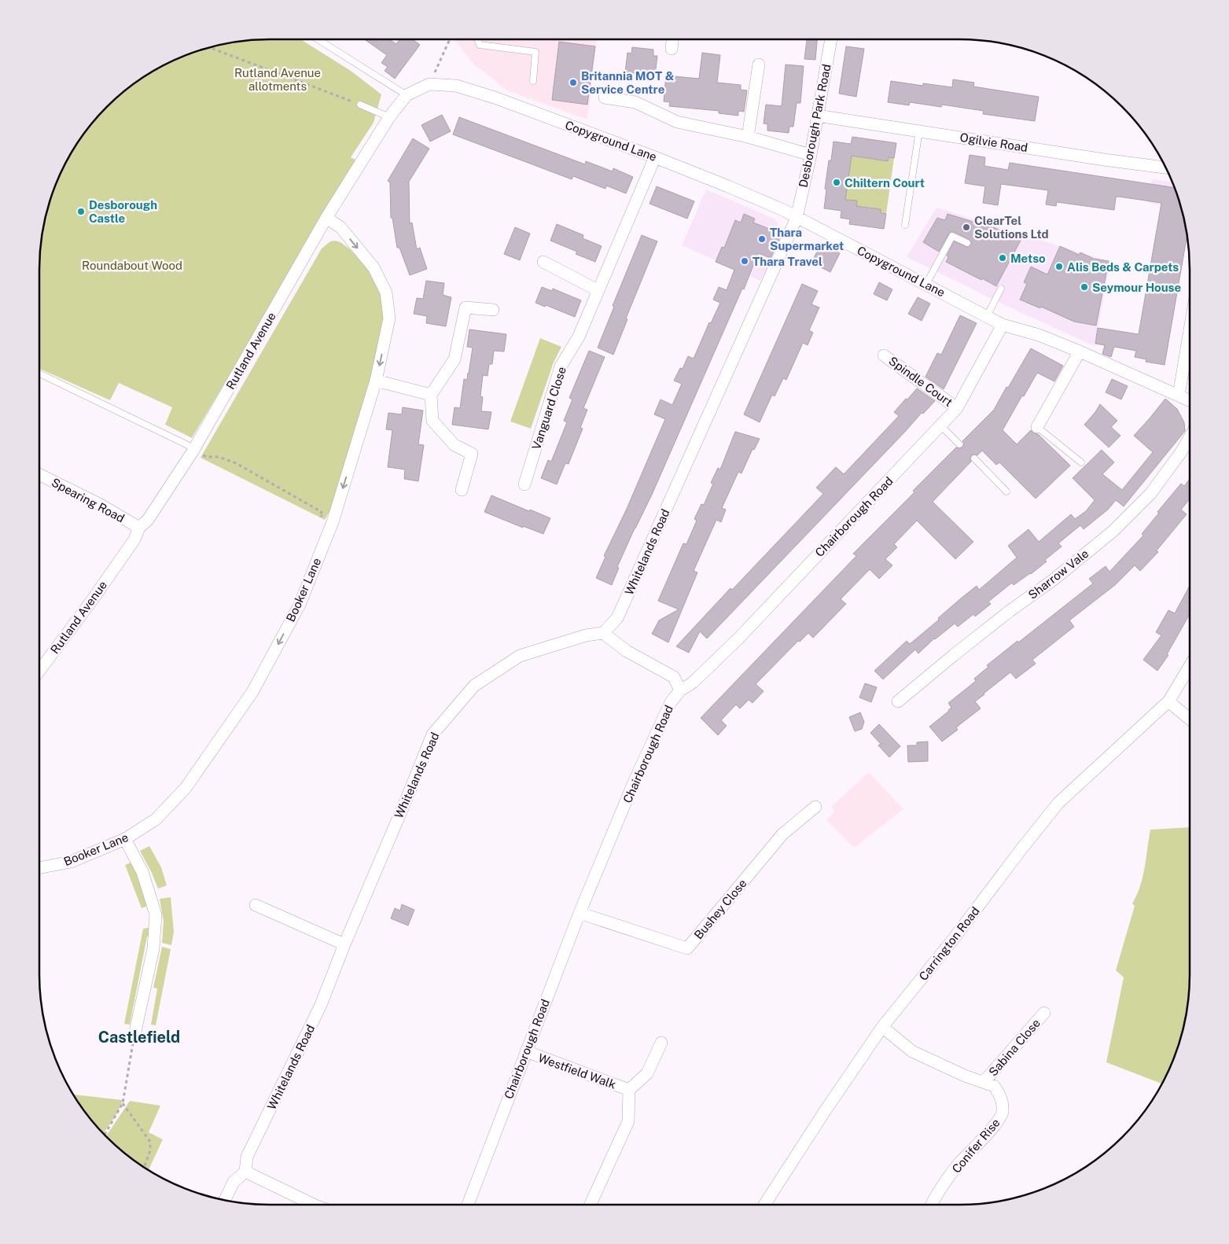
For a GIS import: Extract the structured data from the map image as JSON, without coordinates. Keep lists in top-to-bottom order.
{
  "streets": {
    "street": [
      "Desborough Park Road",
      "Copyground Lane",
      "Ogilvie Road",
      "Rutland Avenue",
      "Spindle Court",
      "Vanguard Close",
      "Spearing Road",
      "Chairborough Road",
      "Whitelands Road",
      "Sharrow Vale",
      "Booker Lane",
      "Bushey Close",
      "Carrington Road",
      "Sabina Close",
      "Westfield Walk",
      "Conifer Rise"
    ]
  },
  "crossings": [
    ["Desborough Park Road", "Copyground Lane"],
    ["Desborough Park Road", "Ogilvie Road"],
    ["Desborough Park Road", "Whitelands Road"],
    ["Copyground Lane", "Rutland Avenue"],
    ["Copyground Lane", "Vanguard Close"],
    ["Copyground Lane", "Chairborough Road"],
    ["Copyground Lane", "Whitelands Road"],
    ["Rutland Avenue", "Spearing Road"],
    ["Rutland Avenue", "Booker Lane"],
    ["Spindle Court", "Chairborough Road"],
    ["Chairborough Road", "Bushey Close"],
    ["Chairborough Road", "Westfield Walk"],
    ["Carrington Road", "Conifer Rise"],
    ["Sabina Close", "Conifer Rise"]
  ],
  "one_way": ["Booker Lane"],
  "districts": ["Castlefield"],
  "parks": ["Rutland Avenue allotments", "Roundabout Wood"],
  "places": [
    "Britannia MOT & Service Centre",
    "Chiltern Court",
    "Desborough Castle",
    "ClearTel Solutions Ltd",
    "Thara Supermarket",
    "Metso",
    "Thara Travel",
    "Alis Beds & Carpets",
    "Seymour House"
  ]
}
